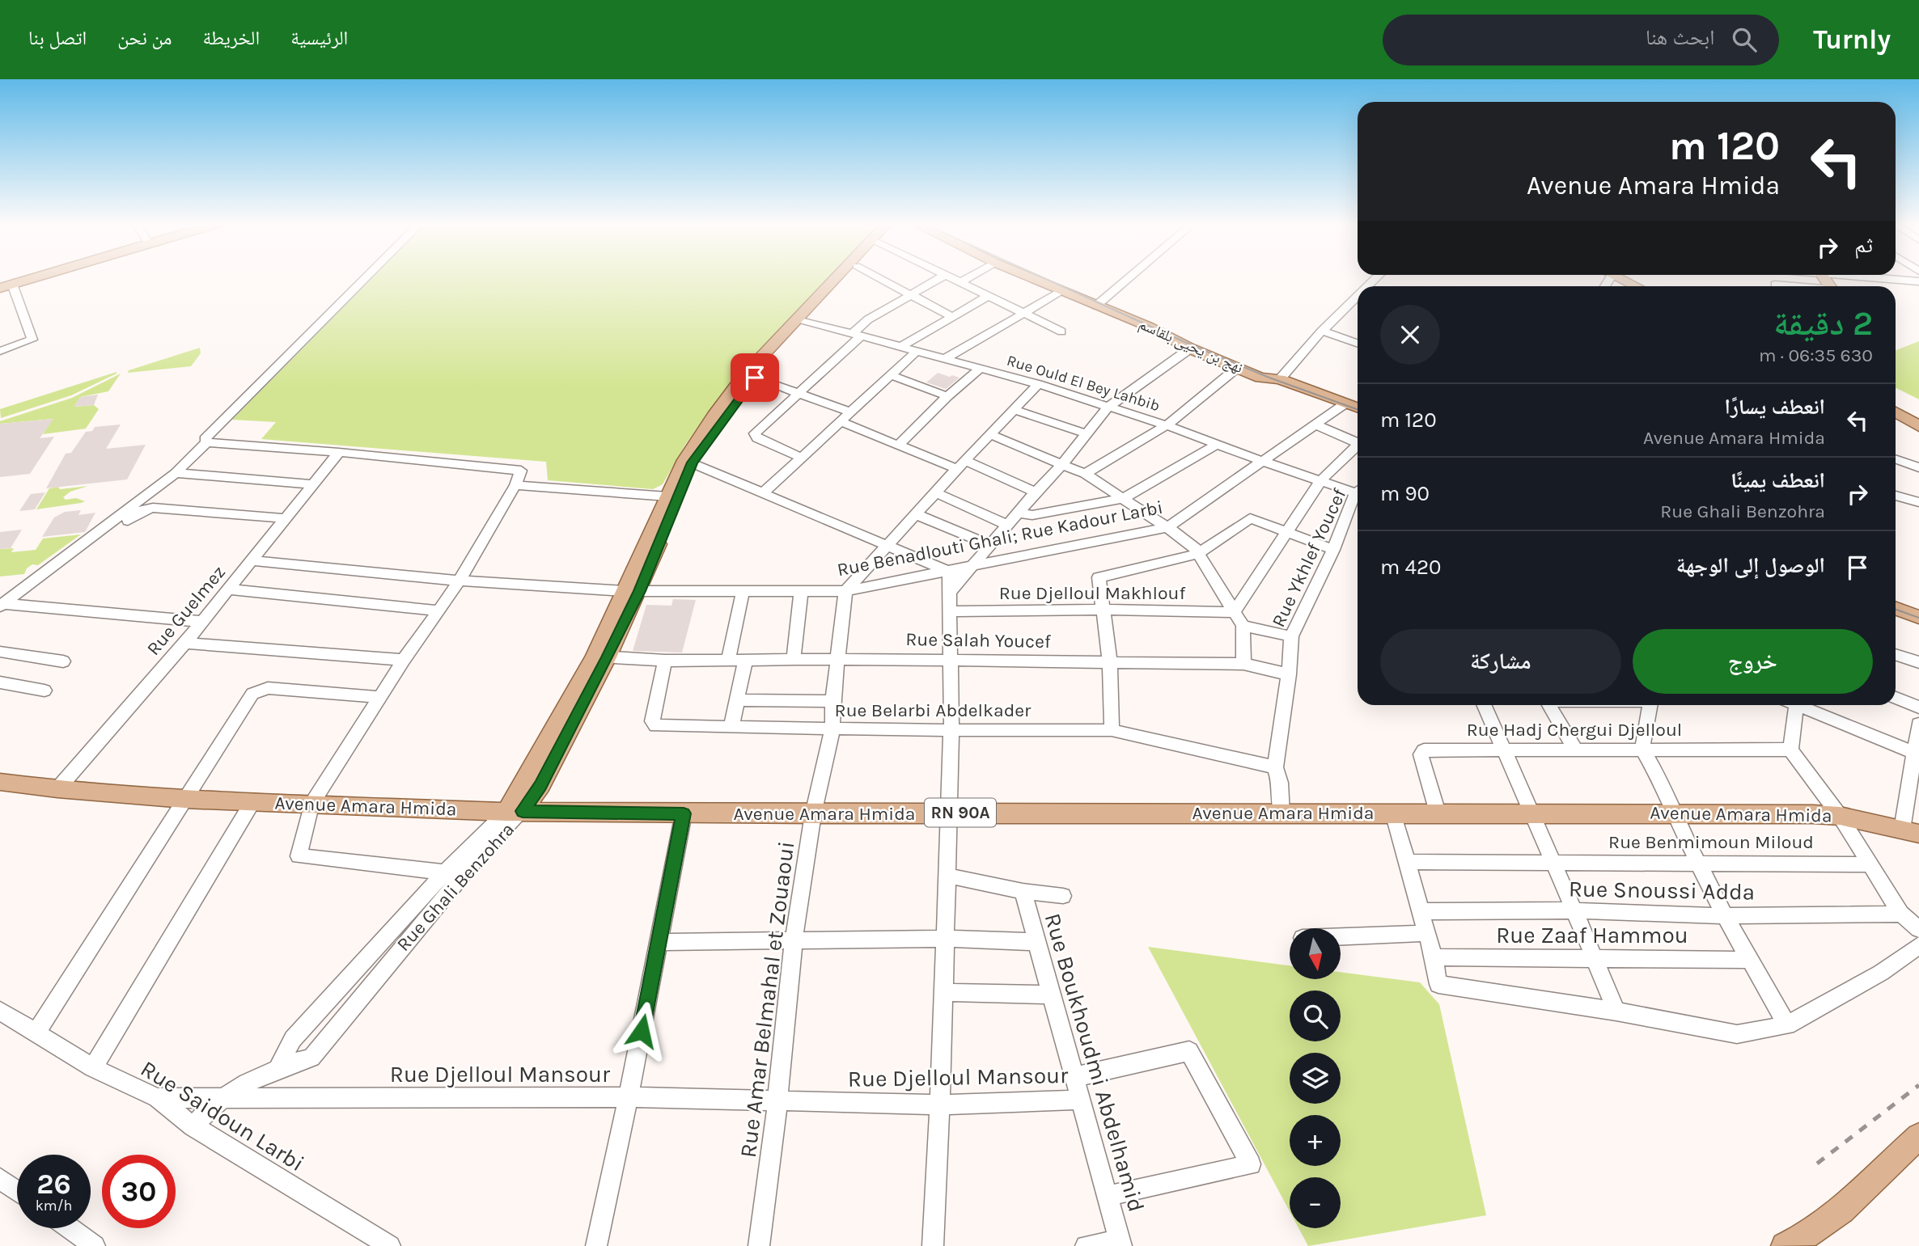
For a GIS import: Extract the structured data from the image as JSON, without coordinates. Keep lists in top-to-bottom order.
{
  "streets": {
    "main road": [
      "نهج بن يحيى بلقاسم",
      "Avenue Amara Hmida",
      "RN 90A",
      "Rue Ghali Benzohra"
    ],
    "street": [
      "Rue Ould El Bey Lahbib",
      "Rue Benadlouti Ghali; Rue Kadour Larbi",
      "Rue Ykhlef Youcef",
      "Rue Djelloul Makhlouf",
      "Rue Guelmez",
      "Rue Salah Youcef",
      "Rue Belarbi Abdelkader",
      "Rue Hadj Chergui Djelloul",
      "Rue Benmimoun Miloud",
      "Rue Snoussi Adda",
      "Rue Zaaf Hammou",
      "Rue Amar Belmahal et Zouaoui",
      "Rue Boukhoudmi Abdelhamid",
      "Rue Djelloul Mansour",
      "Rue Saidoun Larbi"
    ]
  },
  "crossings": [
    ["نهج بن يحيى بلقاسم", "Rue Benadlouti Ghali; Rue Kadour Larbi"],
    ["Rue Ould El Bey Lahbib", "Rue Benadlouti Ghali; Rue Kadour Larbi"],
    ["Rue Ould El Bey Lahbib", "Rue Ghali Benzohra"],
    ["Rue Benadlouti Ghali; Rue Kadour Larbi", "Rue Guelmez"],
    ["Rue Benadlouti Ghali; Rue Kadour Larbi", "Rue Ghali Benzohra"],
    ["Rue Benadlouti Ghali; Rue Kadour Larbi", "Rue Amar Belmahal et Zouaoui"],
    ["Rue Ykhlef Youcef", "Rue Salah Youcef"],
    ["Rue Ykhlef Youcef", "Rue Belarbi Abdelkader"],
    ["Rue Ykhlef Youcef", "Avenue Amara Hmida"],
    ["Rue Guelmez", "Avenue Amara Hmida"],
    ["Rue Salah Youcef", "Rue Belarbi Abdelkader"],
    ["Rue Salah Youcef", "Rue Ghali Benzohra"],
    ["Rue Salah Youcef", "Rue Amar Belmahal et Zouaoui"],
    ["Rue Belarbi Abdelkader", "Rue Amar Belmahal et Zouaoui"],
    ["Rue Hadj Chergui Djelloul", "Avenue Amara Hmida"],
    ["Avenue Amara Hmida", "Rue Ghali Benzohra"],
    ["Avenue Amara Hmida", "Rue Amar Belmahal et Zouaoui"],
    ["Rue Ghali Benzohra", "Rue Djelloul Mansour"],
    ["Rue Amar Belmahal et Zouaoui", "Rue Djelloul Mansour"],
    ["Rue Boukhoudmi Abdelhamid", "Rue Djelloul Mansour"],
    ["Rue Djelloul Mansour", "Rue Saidoun Larbi"]
  ],
  "north": "bottom",
  "page": {
    "header": "Turnly",
    "search": "ابحث هنا",
    "nav": [
      "الرئيسية",
      "الخريطة",
      "من نحن",
      "اتصل بنا"
    ],
    "turn": ["120 m", "Avenue Amara Hmida"],
    "then": "ثم",
    "heading": ["2 دقيقة", "630 m · 06:35"],
    "list": [
      {
        "name": "انعطف يسارًا",
        "note": "Avenue Amara Hmida",
        "value": "120 m"
      },
      {
        "name": "انعطف يمينًا",
        "note": "Rue Ghali Benzohra",
        "value": "90 m"
      },
      {
        "name": "الوصول إلى الوجهة",
        "value": "420 m"
      }
    ],
    "buttons": ["خروج", "مشاركة"],
    "map_buttons": ["+", "−"],
    "speed": "26 km/h",
    "limit": "30"
  }
}
